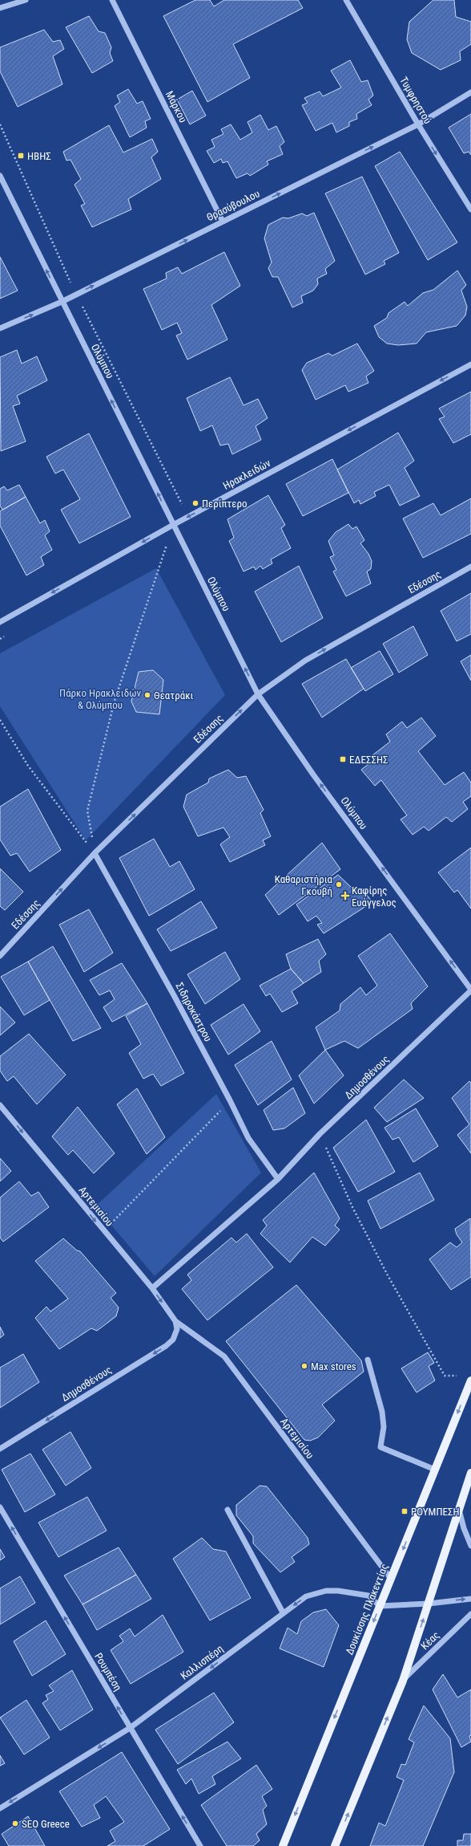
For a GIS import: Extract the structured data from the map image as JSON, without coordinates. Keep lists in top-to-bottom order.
{
  "streets": {
    "main road": ["Δουκίσσης Πλακεντίας"],
    "street": [
      "Τυμφρηστού",
      "Μάρκου",
      "Θρασύβουλου",
      "Ολύμπου",
      "Ηρακλειδών",
      "Εδέσσης",
      "Σιδηροκάστρου",
      "Δημοσθένους",
      "Αρτεμισίου",
      "Κέας",
      "Καλλισπέρη",
      "Ρουμπέση"
    ]
  },
  "crossings": [
    ["Τυμφρηστού", "Θρασύβουλου"],
    ["Μάρκου", "Θρασύβουλου"],
    ["Θρασύβουλου", "Ολύμπου"],
    ["Ολύμπου", "Ηρακλειδών"],
    ["Ολύμπου", "Εδέσσης"],
    ["Ολύμπου", "Δημοσθένους"],
    ["Εδέσσης", "Σιδηροκάστρου"],
    ["Σιδηροκάστρου", "Δημοσθένους"],
    ["Δημοσθένους", "Αρτεμισίου"],
    ["Αρτεμισίου", "Δουκίσσης Πλακεντίας"],
    ["Δουκίσσης Πλακεντίας", "Καλλισπέρη"],
    ["Καλλισπέρη", "Ρουμπέση"]
  ],
  "one_way": [
    "Τυμφρηστού",
    "Θρασύβουλου",
    "Ολύμπου",
    "Ηρακλειδών",
    "Εδέσσης",
    "Καλλισπέρη",
    "Ρουμπέση"
  ],
  "parks": ["Πάρκο Ηρακλειδών & Ολύμπου"],
  "places": {
    "transit": ["ΗΒΗΣ", "ΕΔΕΣΣΗΣ", "ΡΟΥΜΠΕΣΗ"],
    "other": [
      "Περίπτερο",
      "Θεατράκι",
      "Καθαριστήρια Γκουβή",
      "Max stores",
      "SEO Greece"
    ],
    "health": ["Καφίρης Ευάγγελος"]
  }
}
